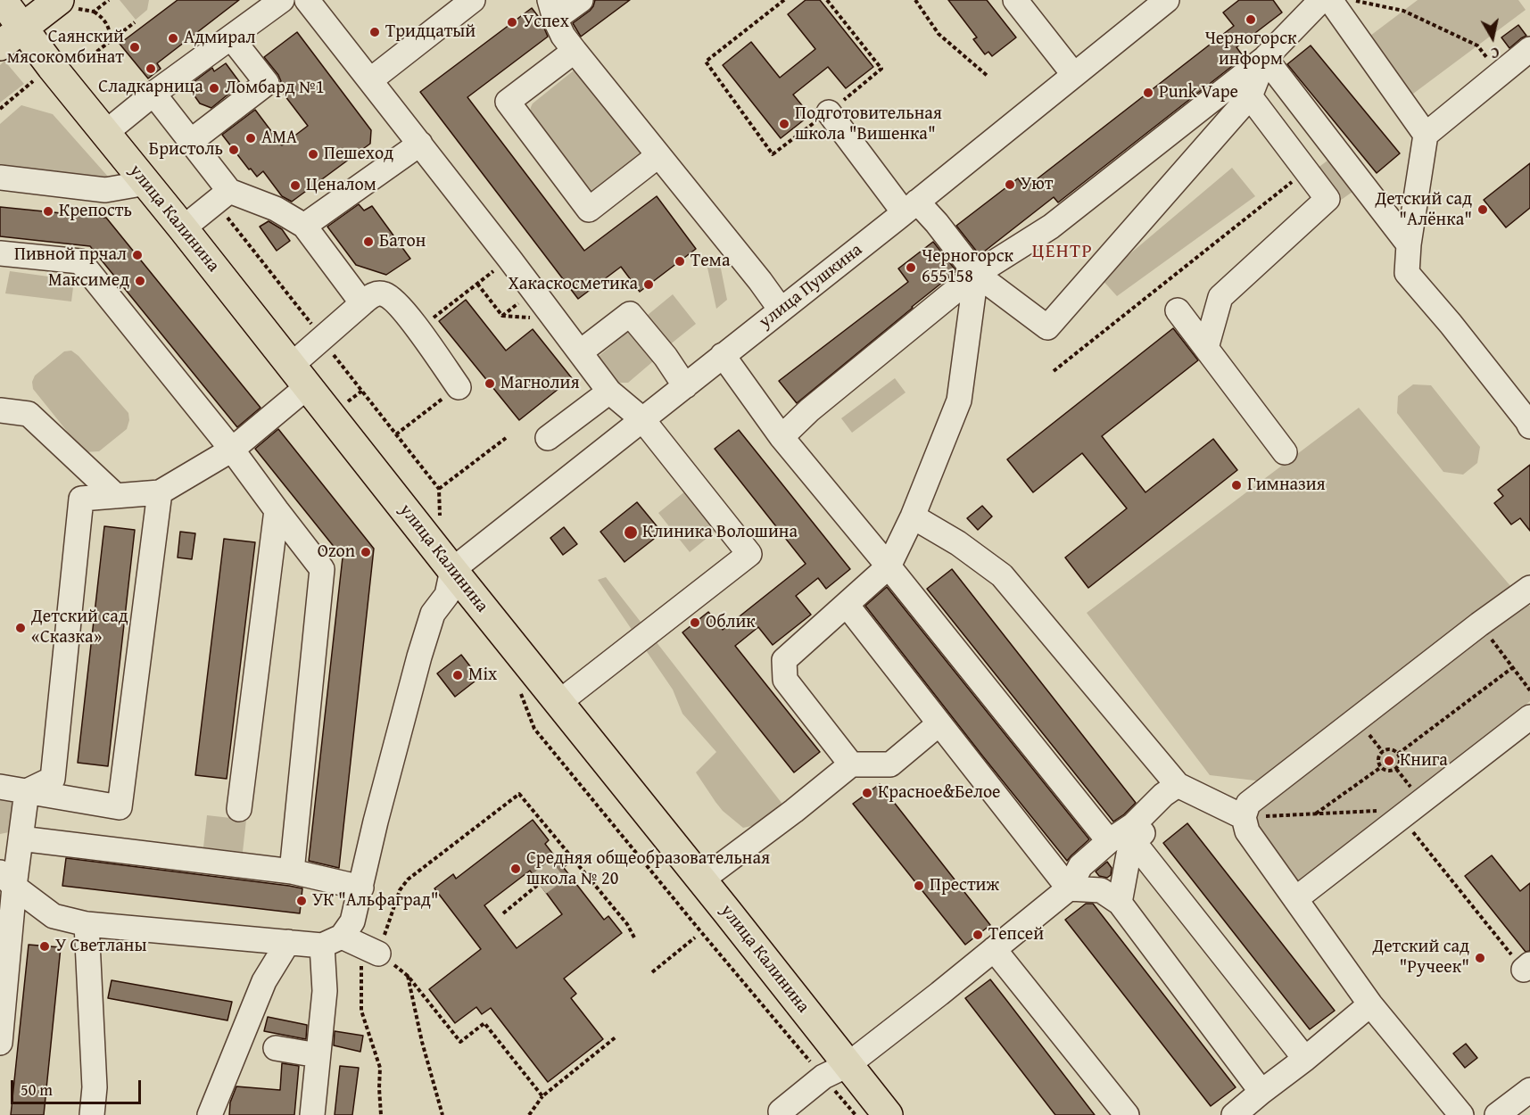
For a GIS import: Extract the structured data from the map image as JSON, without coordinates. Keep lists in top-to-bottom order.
{
  "streets": {
    "main road": ["улица Калинина"],
    "street": ["улица Пушкина"]
  },
  "crossings": [
    ["улица Калинина", "улица Пушкина"]
  ],
  "districts": ["ЦЕНТР"],
  "places": [
    "Черногорск информ",
    "Успех",
    "Тридцатый",
    "Адмирал",
    "Саянский мясокомбинат",
    "Сладкарница",
    "Ломбард №1",
    "Punk Vape",
    "Подготовительная школа \"Вишенка\"",
    "АМА",
    "Бристоль",
    "Пешеход",
    "Уют",
    "Ценалом",
    "Детский сад \"Алёнка\"",
    "Крепость",
    "Батон",
    "Пивной прчал",
    "Тема",
    "Черногорск 655158",
    "Максимед",
    "Хакаскосметика",
    "Магнолия",
    "Гимназия",
    "Клиника Волошина",
    "Ozon",
    "Облик",
    "Детский сад «Сказка»",
    "Mix",
    "Книга",
    "Красное&Белое",
    "Средняя общеобразовательная школа № 20",
    "Престиж",
    "УК \"Альфаград\"",
    "Тепсей",
    "У Светланы",
    "Детский сад \"Ручеек\""
  ],
  "scale_bar": "50 m",
  "north": "bottom"
}
